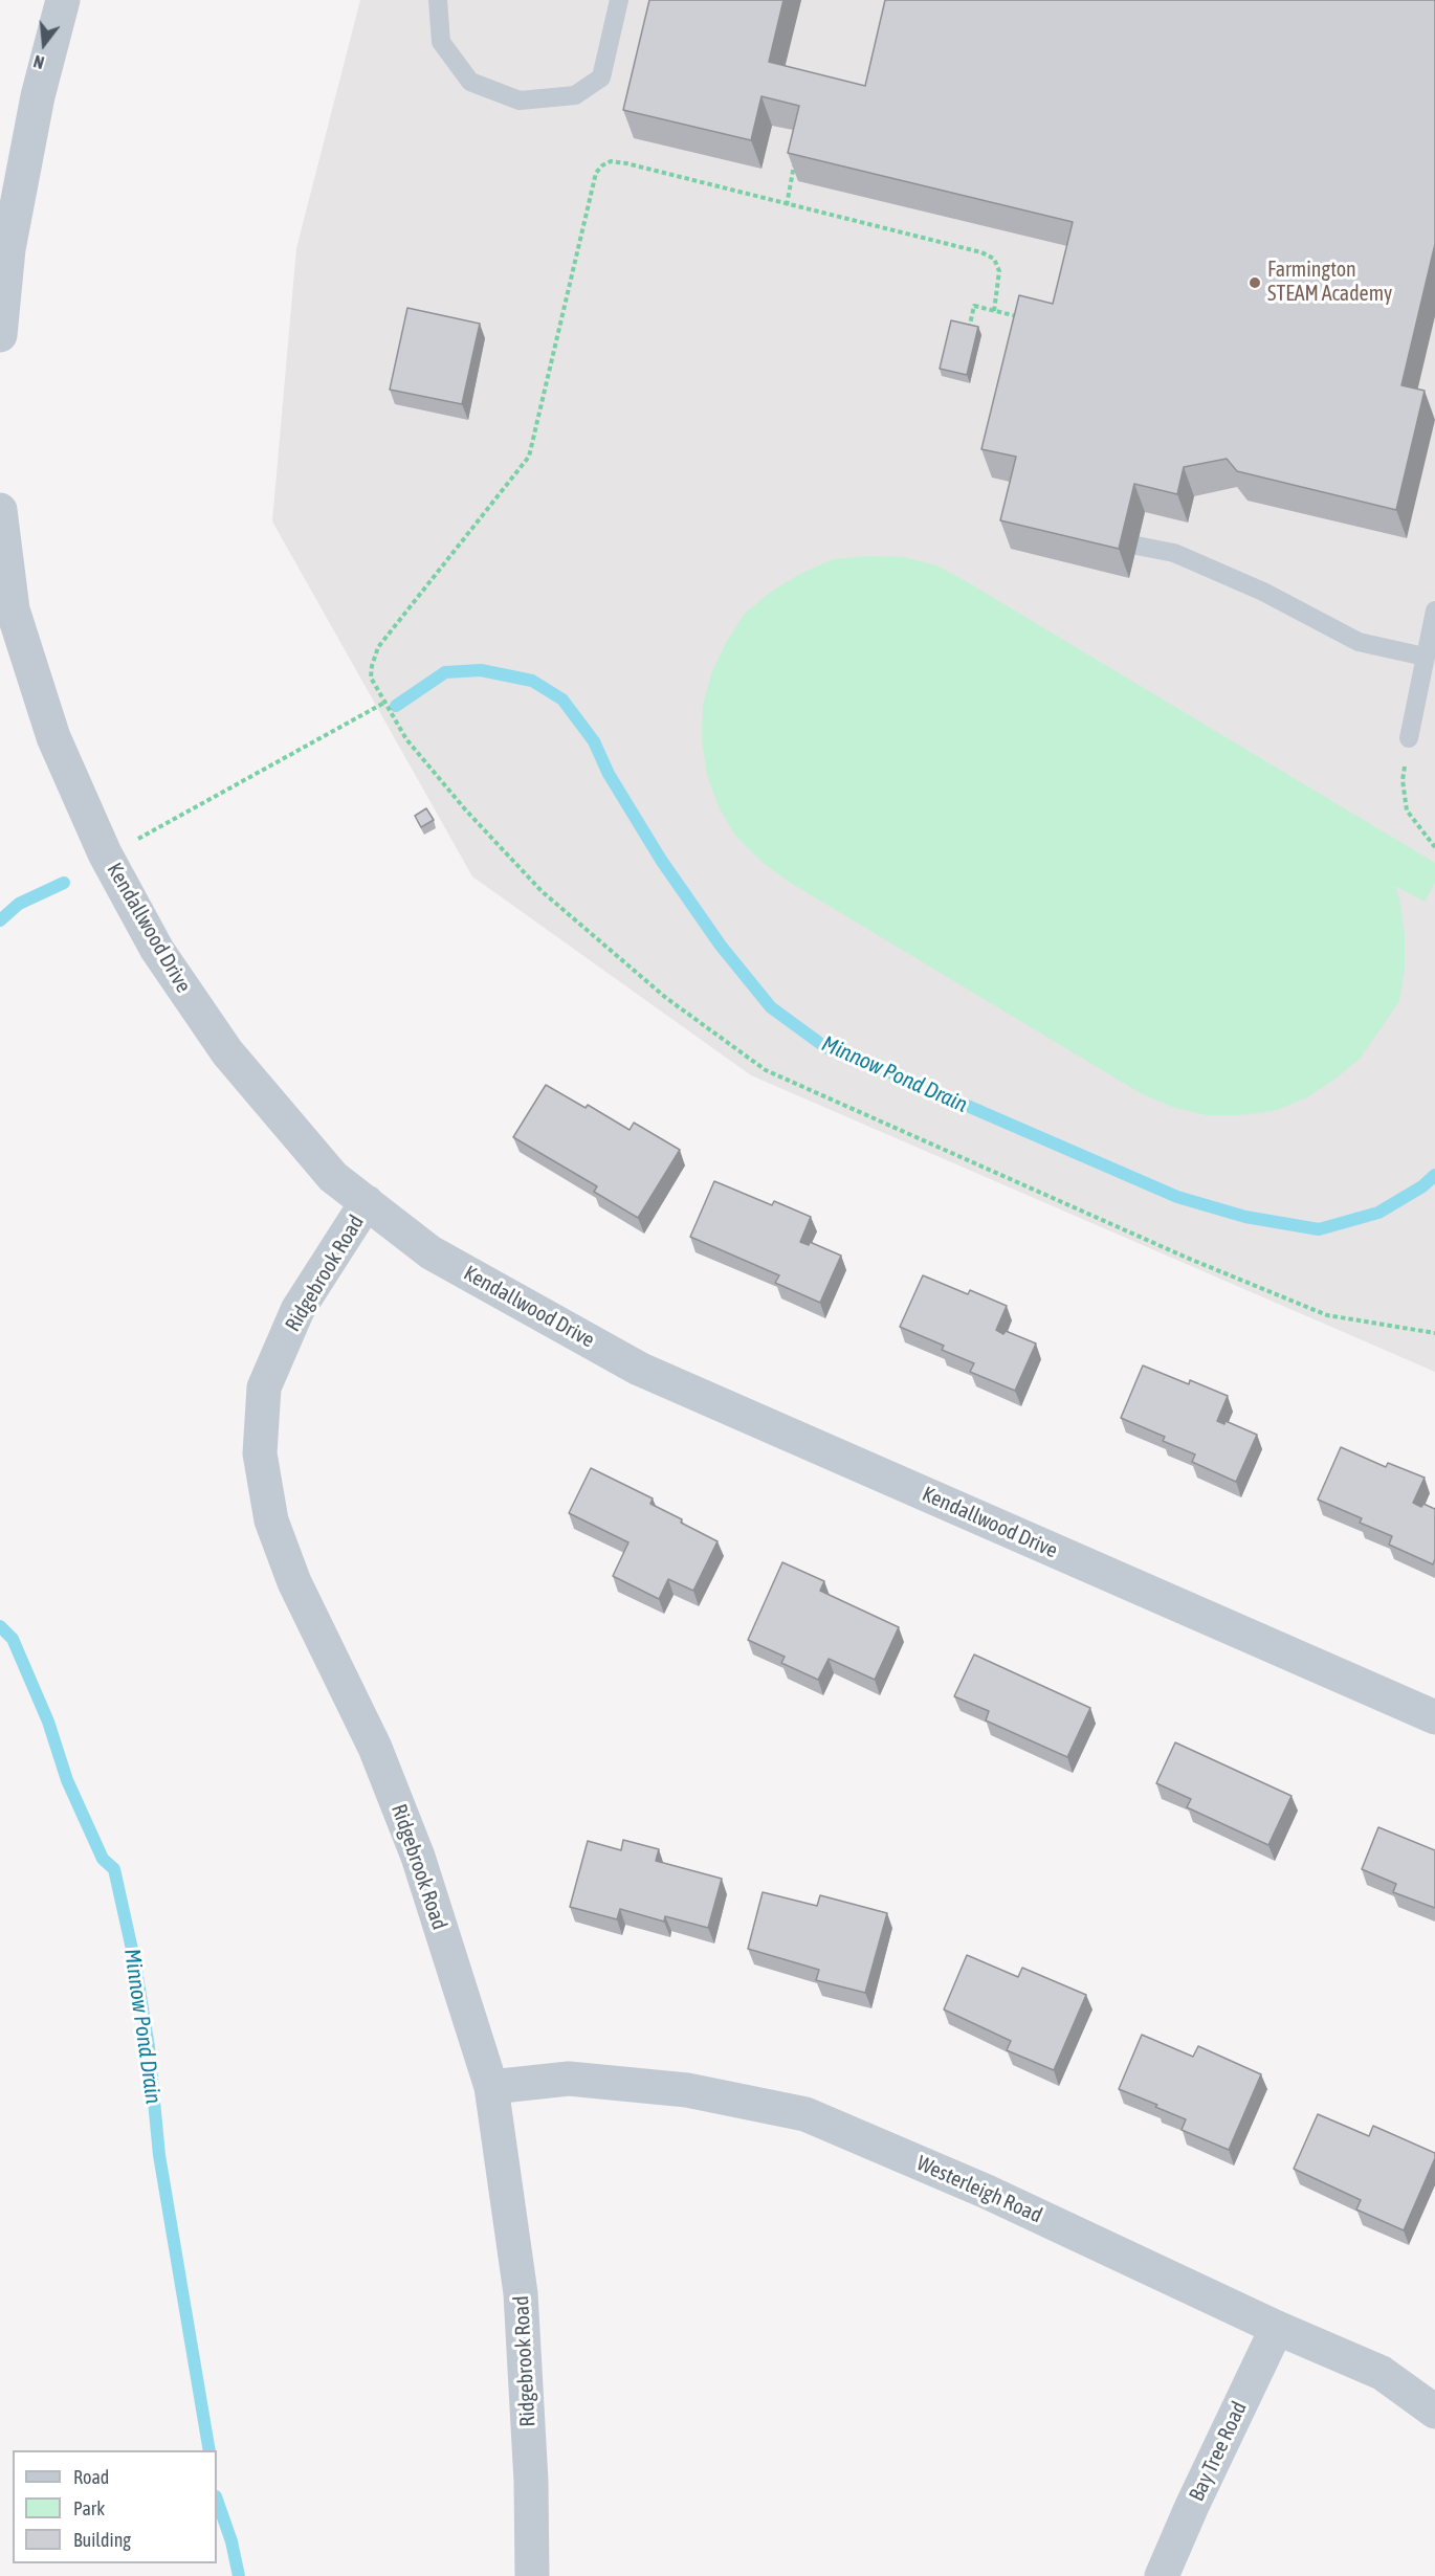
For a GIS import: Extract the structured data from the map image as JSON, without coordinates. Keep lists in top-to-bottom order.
{
  "streets": {
    "street": [
      "Kendallwood Drive",
      "Ridgebrook Road",
      "Westerleigh Road",
      "Bay Tree Road"
    ]
  },
  "crossings": [
    ["Kendallwood Drive", "Ridgebrook Road"],
    ["Ridgebrook Road", "Westerleigh Road"],
    ["Westerleigh Road", "Bay Tree Road"]
  ],
  "water": ["Minnow Pond Drain"],
  "places": ["Farmington STEAM Academy"],
  "legend": ["Road", "Park", "Building"],
  "north": "bottom"
}
